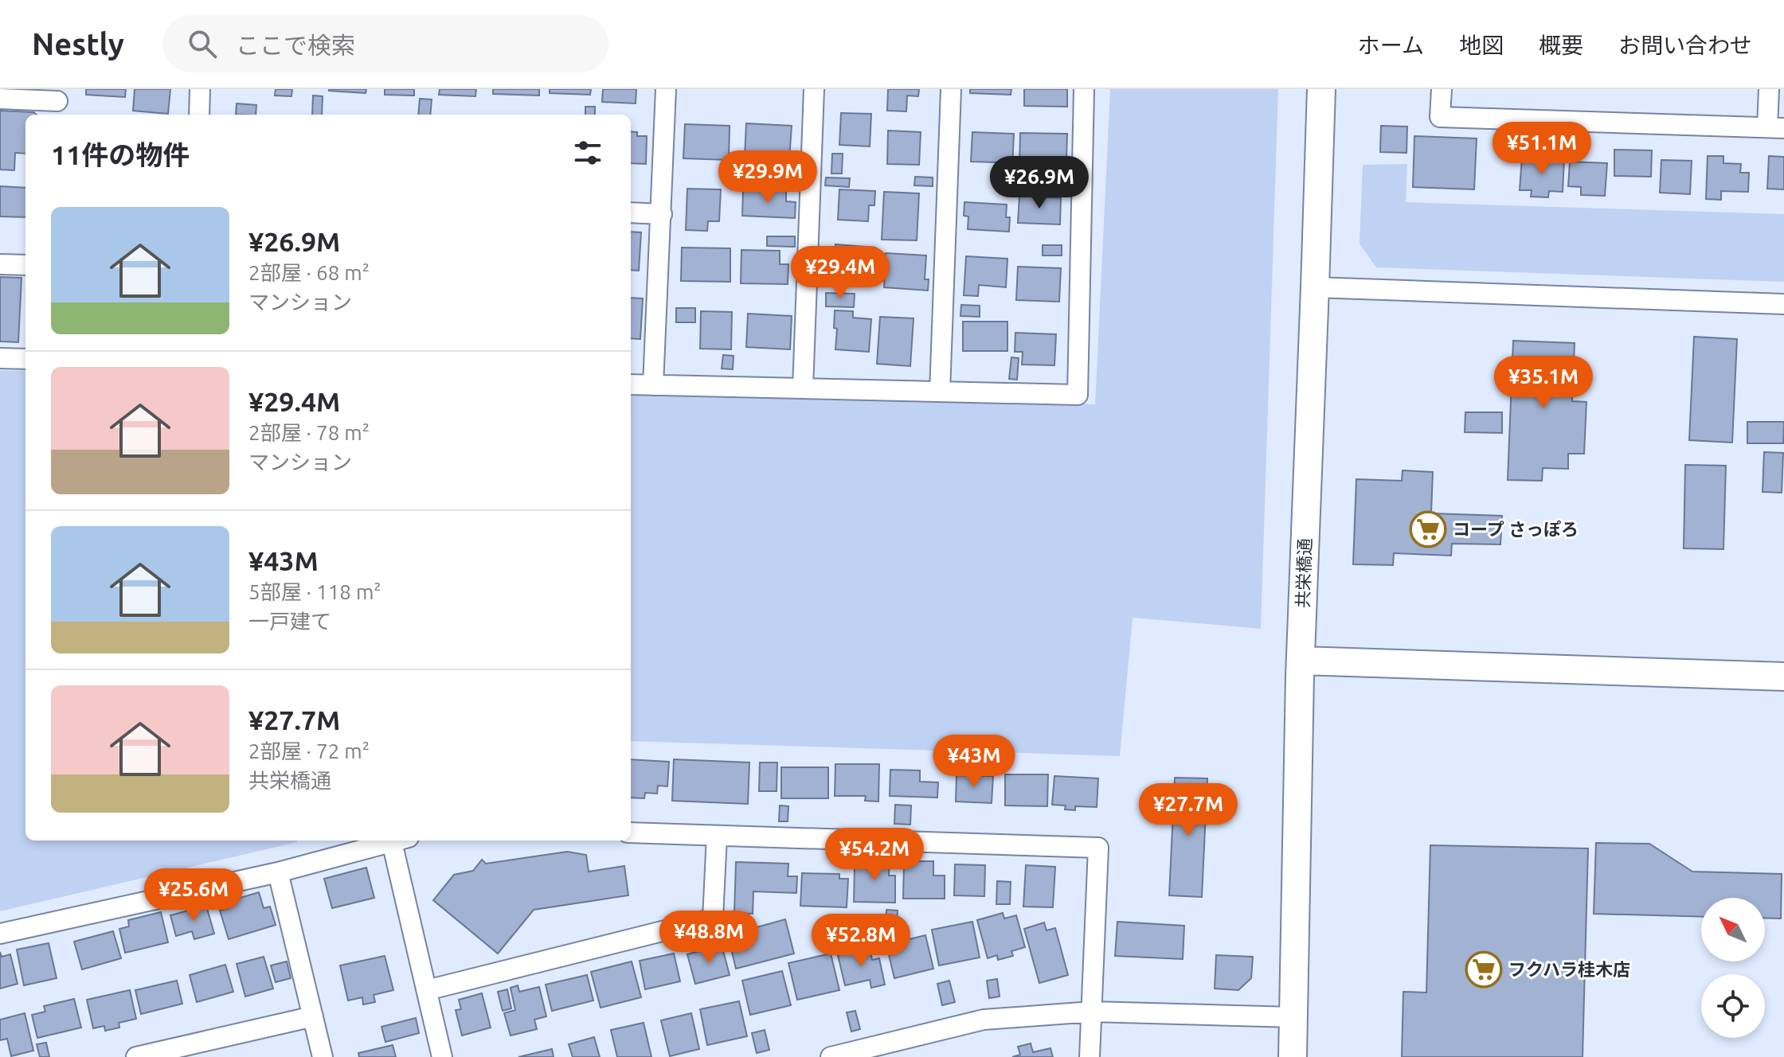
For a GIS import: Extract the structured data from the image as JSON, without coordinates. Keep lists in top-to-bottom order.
{
  "streets": {
    "street": ["共栄橋通"]
  },
  "places": {
    "supermarket": ["コープ さっぽろ", "フクハラ桂木店"]
  },
  "north": "top left",
  "page": {
    "header": "Nestly",
    "search": "ここで検索",
    "nav": [
      "ホーム",
      "地図",
      "概要",
      "お問い合わせ"
    ],
    "heading": "11件の物件",
    "price": [
      "¥51.1M",
      "¥29.9M",
      "¥26.9M",
      "¥29.4M",
      "¥35.1M",
      "¥43M",
      "¥27.7M",
      "¥54.2M",
      "¥25.6M",
      "¥48.8M",
      "¥52.8M"
    ],
    "list": [
      {
        "name": "¥26.9M",
        "note": "2部屋 · 68 m² · マンション"
      },
      {
        "name": "¥29.4M",
        "note": "2部屋 · 78 m² · マンション"
      },
      {
        "name": "¥43M",
        "note": "5部屋 · 118 m² · 一戸建て"
      },
      {
        "name": "¥27.7M",
        "note": "2部屋 · 72 m² · 共栄橋通"
      }
    ]
  }
}
